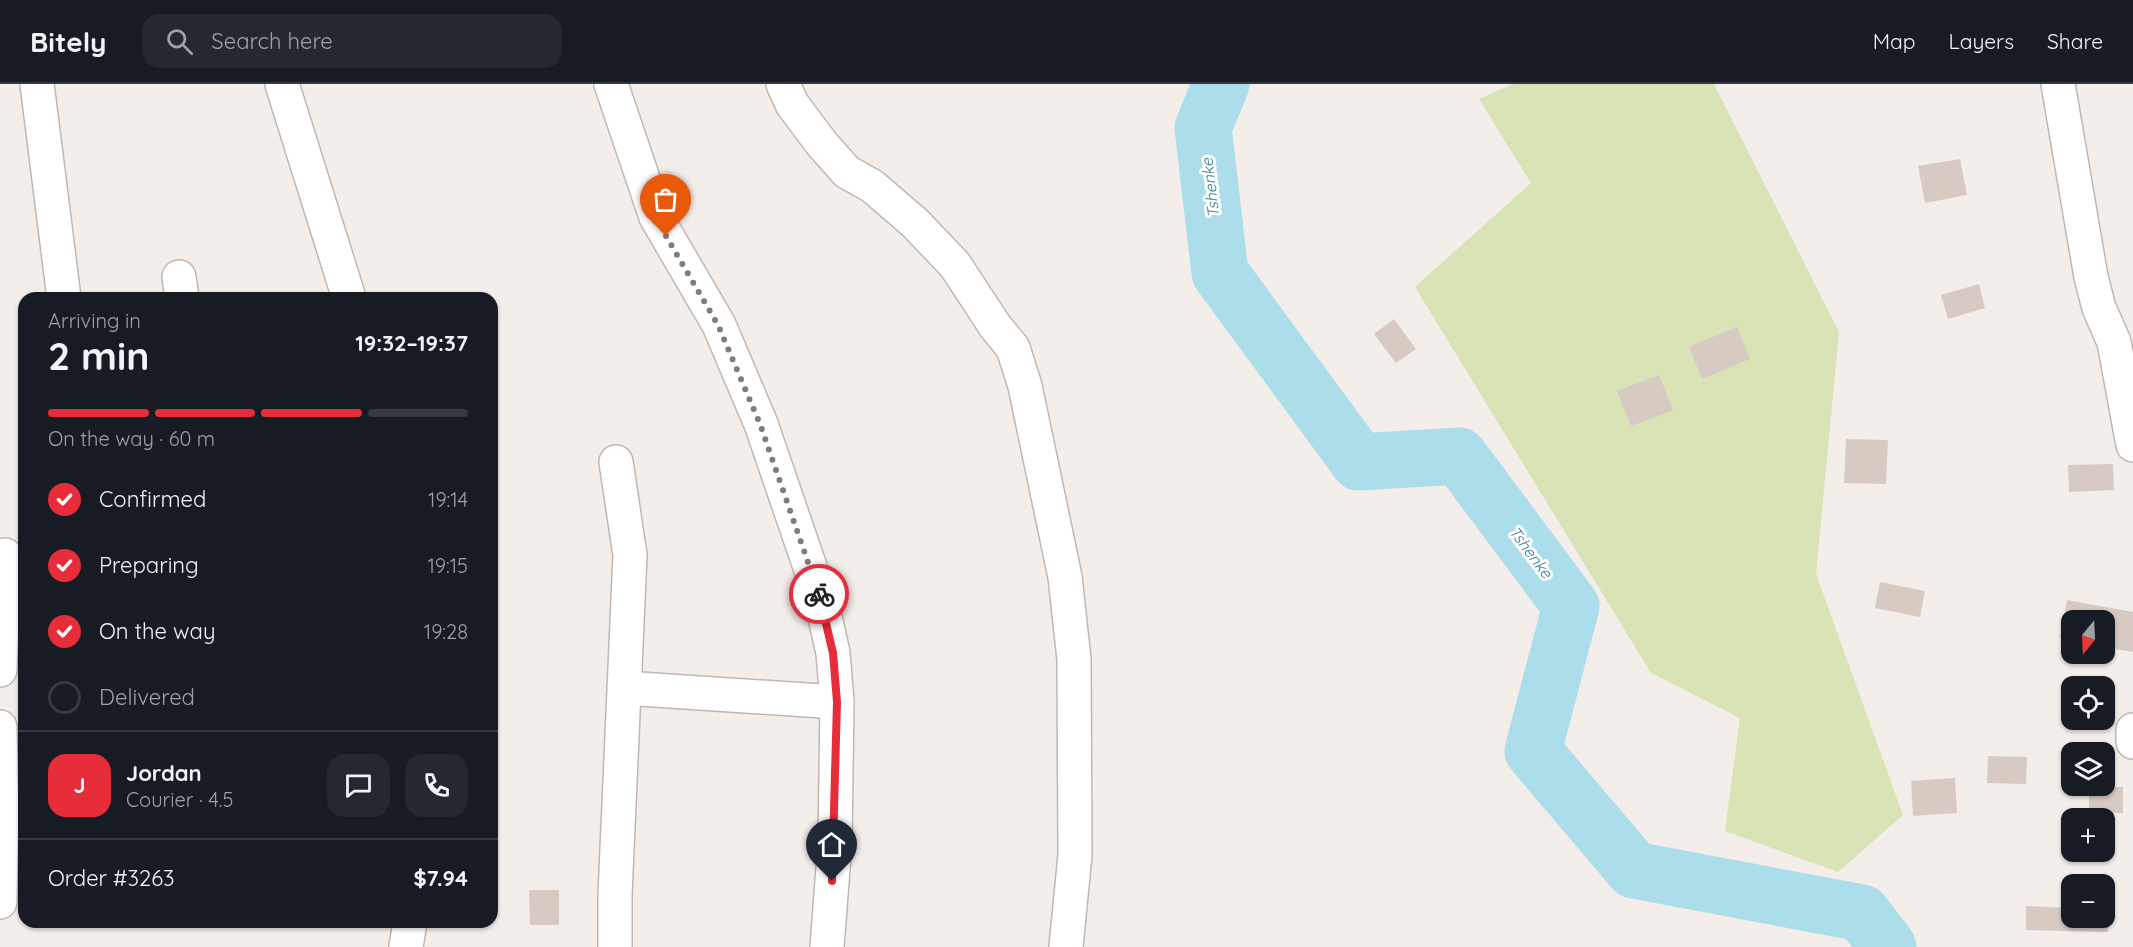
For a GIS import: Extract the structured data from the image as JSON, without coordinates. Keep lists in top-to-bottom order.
{
  "water": ["Tshenke"],
  "north": "bottom",
  "page": {
    "header": "Bitely",
    "search": "Search here",
    "nav": ["Map", "Layers", "Share"],
    "heading": ["2 min", "Arriving in", "19:32–19:37"],
    "panel": [
      "Jordan",
      "Courier · 4.5",
      "Order #3263",
      "$7.94"
    ],
    "bar": "On the way · 60 m",
    "list": [
      ["Confirmed", "19:14"],
      ["Preparing", "19:15"],
      ["On the way", "19:28"],
      "Delivered"
    ],
    "map_buttons": ["+", "−"],
    "round": "J"
  }
}
